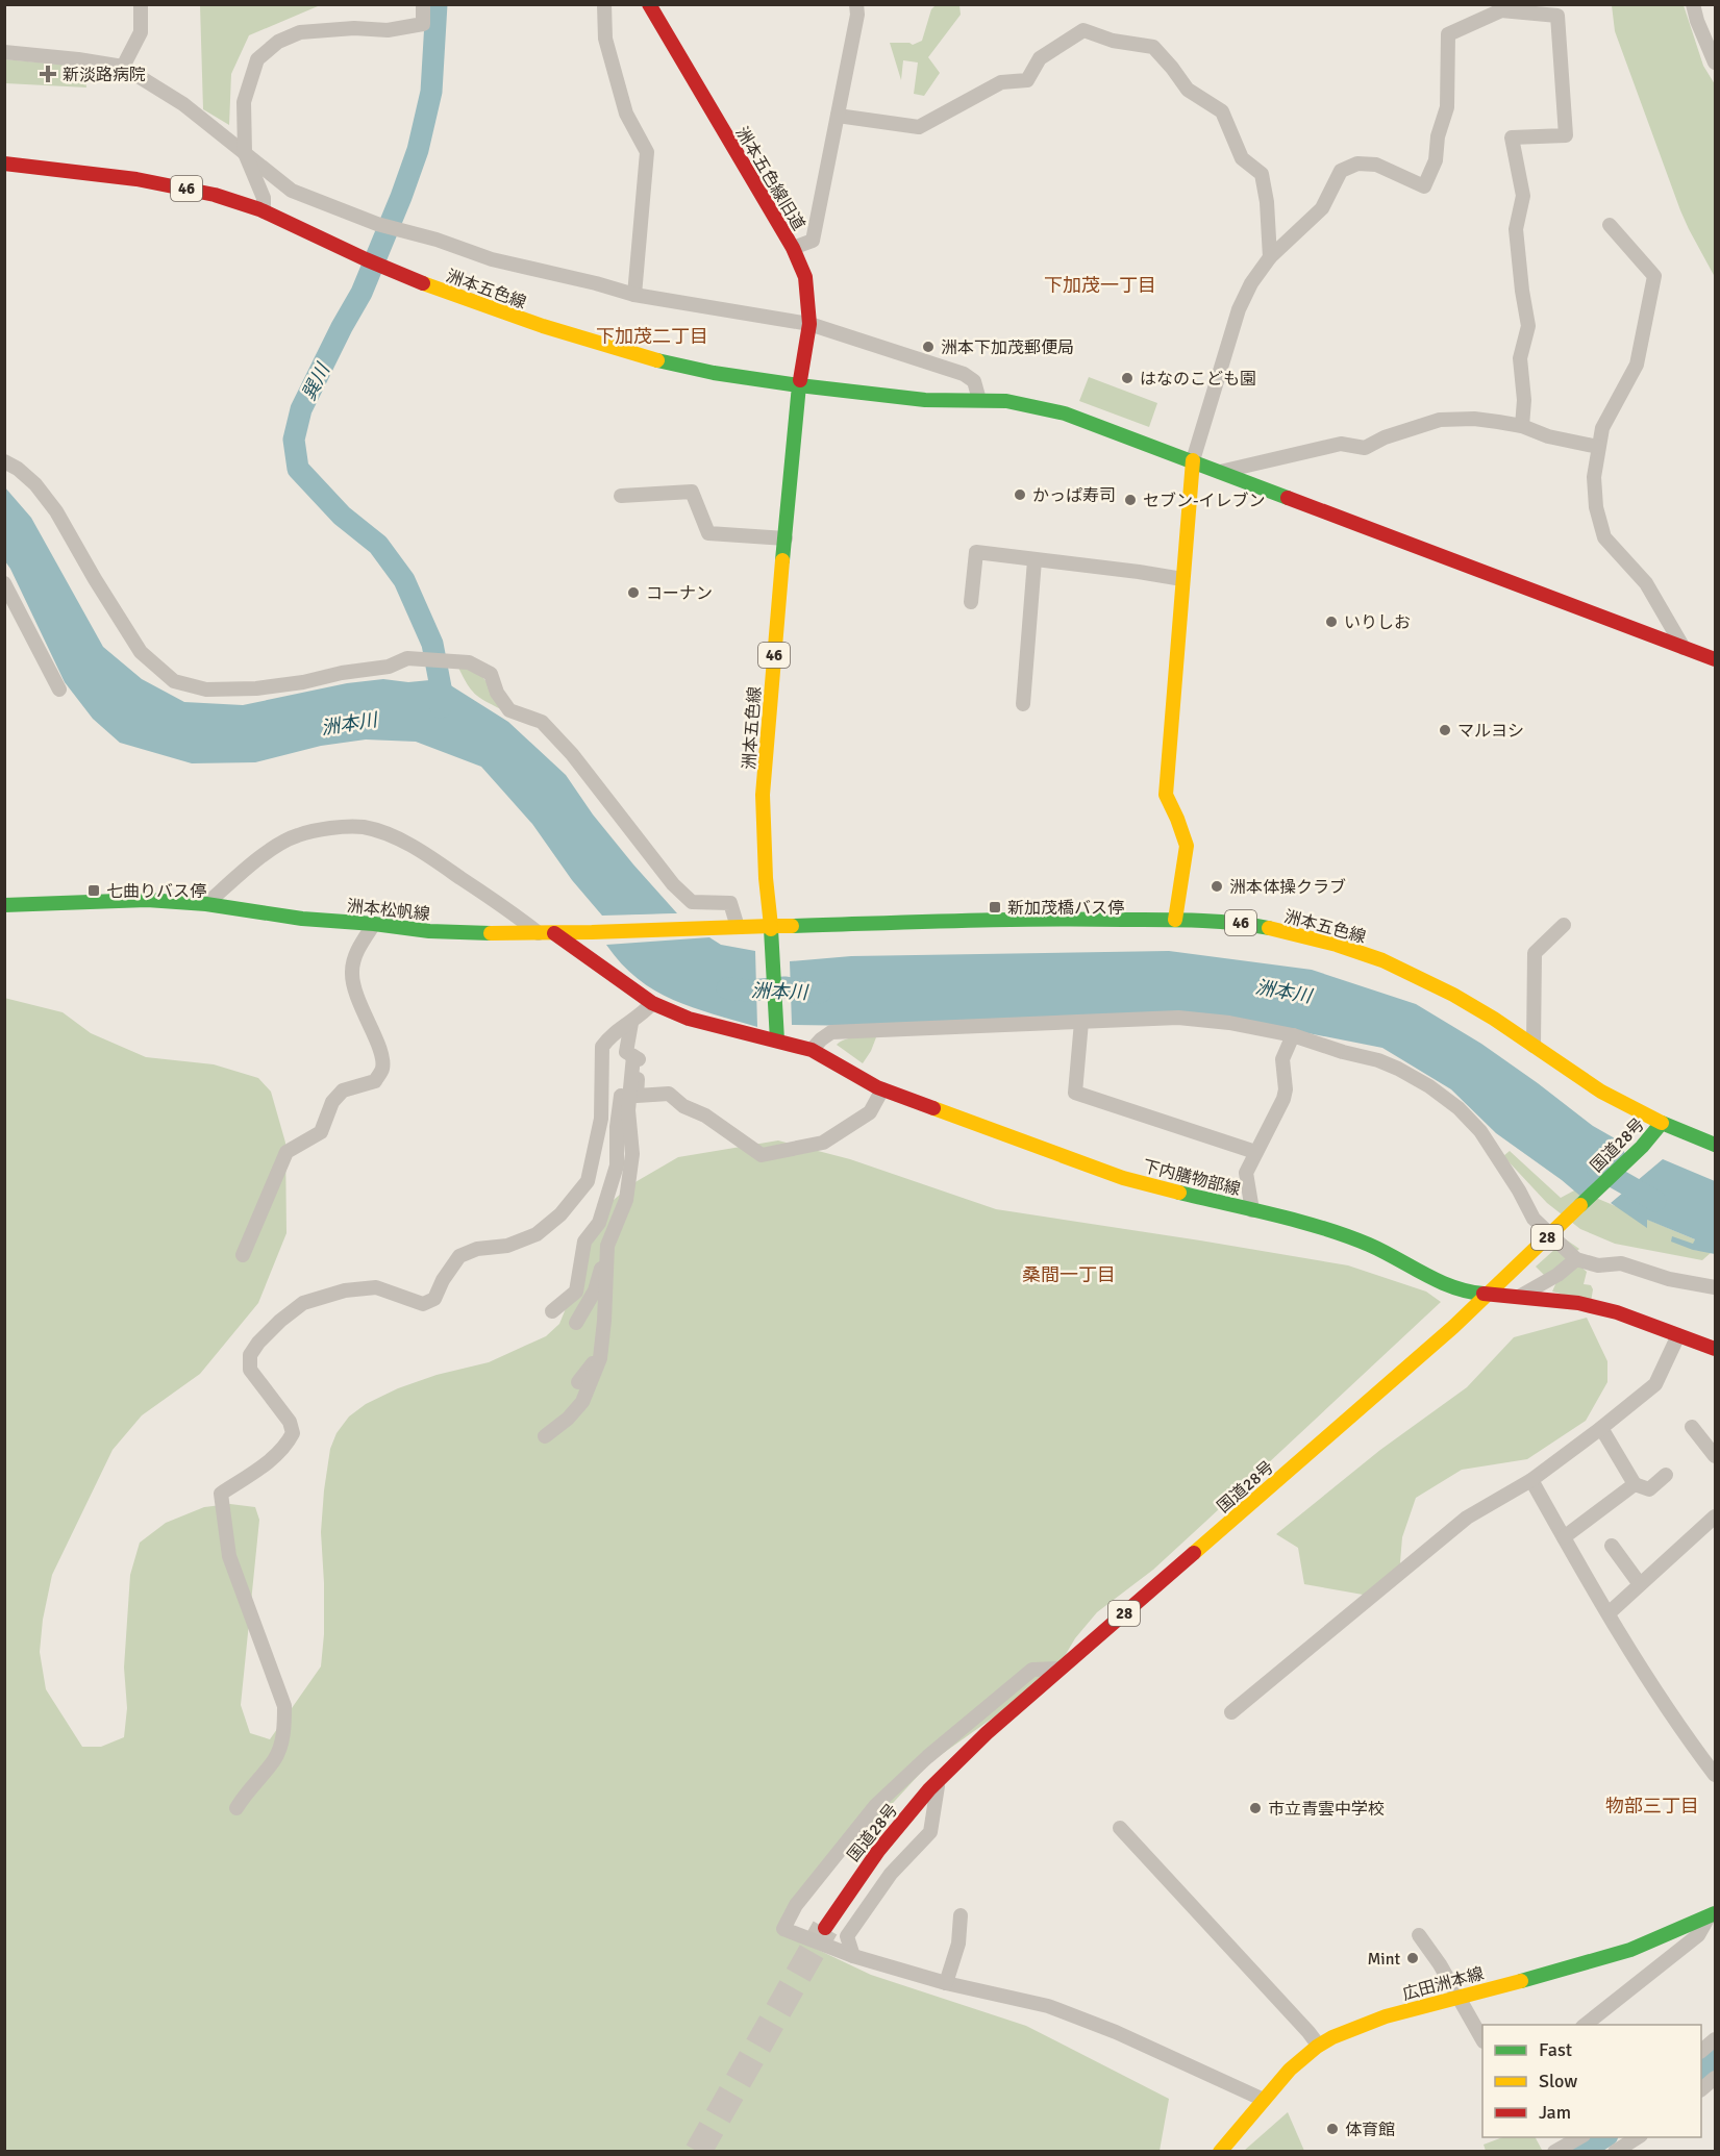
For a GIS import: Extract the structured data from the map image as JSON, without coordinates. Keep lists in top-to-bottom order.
{
  "streets": {
    "main road": [
      "洲本五色線旧道",
      "46",
      "洲本五色線",
      "洲本松帆線",
      "国道28号",
      "下内膳物部線",
      "28",
      "広田洲本線"
    ]
  },
  "crossings": [
    ["洲本五色線旧道", "洲本五色線"],
    ["洲本五色線", "洲本松帆線"],
    ["洲本五色線", "国道28号"],
    ["洲本松帆線", "下内膳物部線"]
  ],
  "districts": [
    "下加茂一丁目",
    "下加茂二丁目",
    "桑間一丁目",
    "物部三丁目"
  ],
  "water": ["巽川", "洲本川"],
  "places": {
    "health": ["新淡路病院"],
    "other": [
      "洲本下加茂郵便局",
      "はなのこども園",
      "かっぱ寿司",
      "セブン-イレブン",
      "コーナン",
      "いりしお",
      "マルヨシ",
      "洲本体操クラブ",
      "市立青雲中学校",
      "Mint",
      "体育館"
    ],
    "transit": ["七曲りバス停", "新加茂橋バス停"]
  },
  "legend": ["Fast", "Slow", "Jam"]
}
